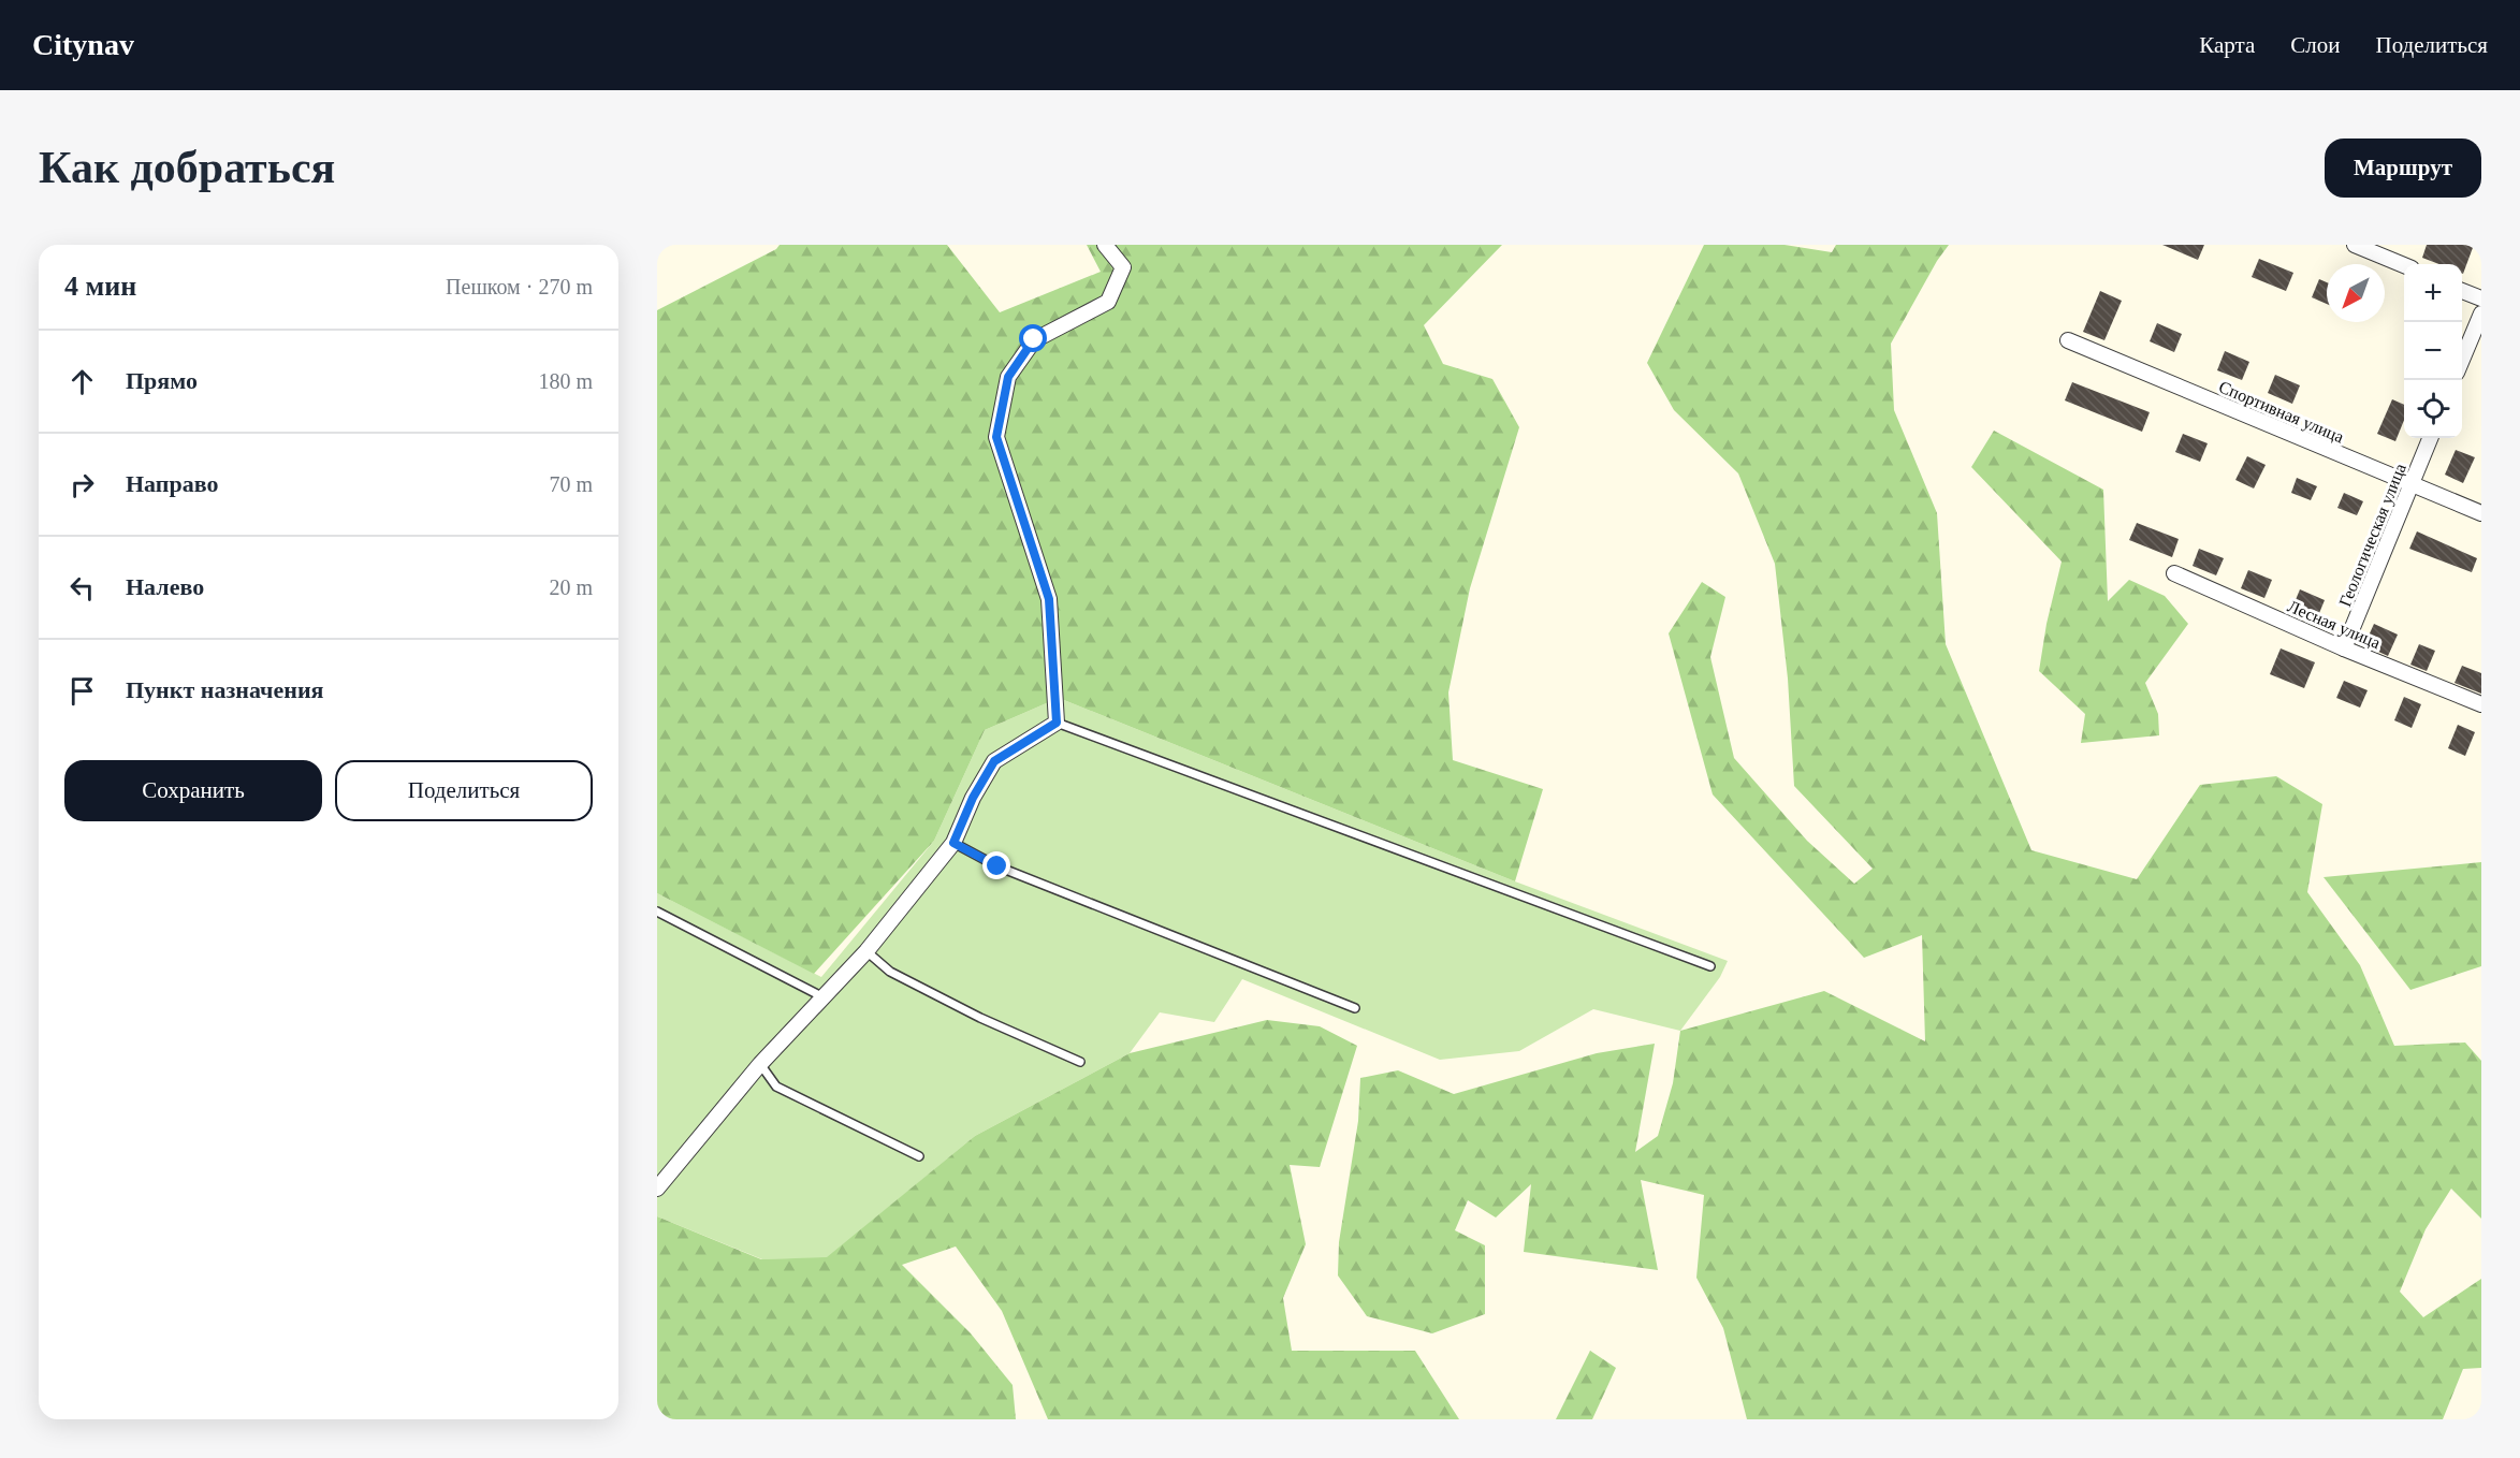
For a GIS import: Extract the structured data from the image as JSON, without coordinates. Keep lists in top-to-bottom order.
{
  "streets": {
    "street": ["Спортивная улица", "Геологическая улица", "Лесная улица"]
  },
  "crossings": [
    ["Спортивная улица", "Геологическая улица"],
    ["Геологическая улица", "Лесная улица"]
  ],
  "north": "bottom left",
  "page": {
    "header": "Citynav",
    "nav": ["Карта", "Слои", "Поделиться"],
    "buttons": [
      "Маршрут",
      ["Сохранить", "Поделиться"]
    ],
    "title": "Как добраться",
    "heading": ["4 мин", "Пешком · 270 m"],
    "map_buttons": ["+", "−"],
    "list": [
      ["Прямо", "180 m"],
      ["Направо", "70 m"],
      ["Налево", "20 m"],
      "Пункт назначения"
    ]
  }
}
